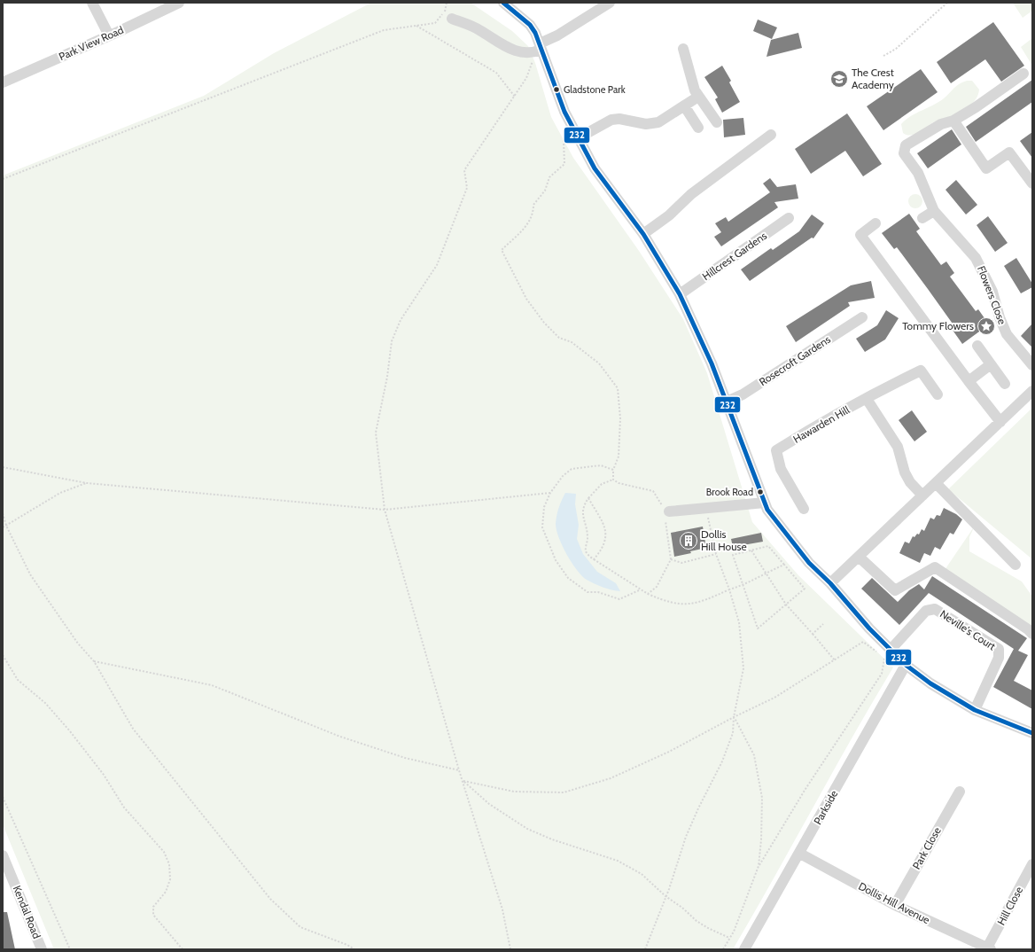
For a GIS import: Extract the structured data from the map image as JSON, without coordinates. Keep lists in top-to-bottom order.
{
  "streets": {
    "street": [
      "Park View Road",
      "Hillcrest Gardens",
      "Flowers Close",
      "Rosecroft Gardens",
      "Hawarden Hill",
      "Neville's Court",
      "Parkside",
      "Park Close",
      "Dollis Hill Avenue",
      "Hill Close",
      "Kendal Road"
    ]
  },
  "crossings": [
    ["Parkside", "Dollis Hill Avenue"],
    ["Park Close", "Dollis Hill Avenue"],
    ["Dollis Hill Avenue", "Hill Close"]
  ],
  "places": {
    "school or university": ["The Crest Academy"],
    "other": ["Gladstone Park", "Brook Road"],
    "place": ["Tommy Flowers"],
    "building": ["Dollis Hill House"]
  },
  "lines": ["transit line 232"]
}
